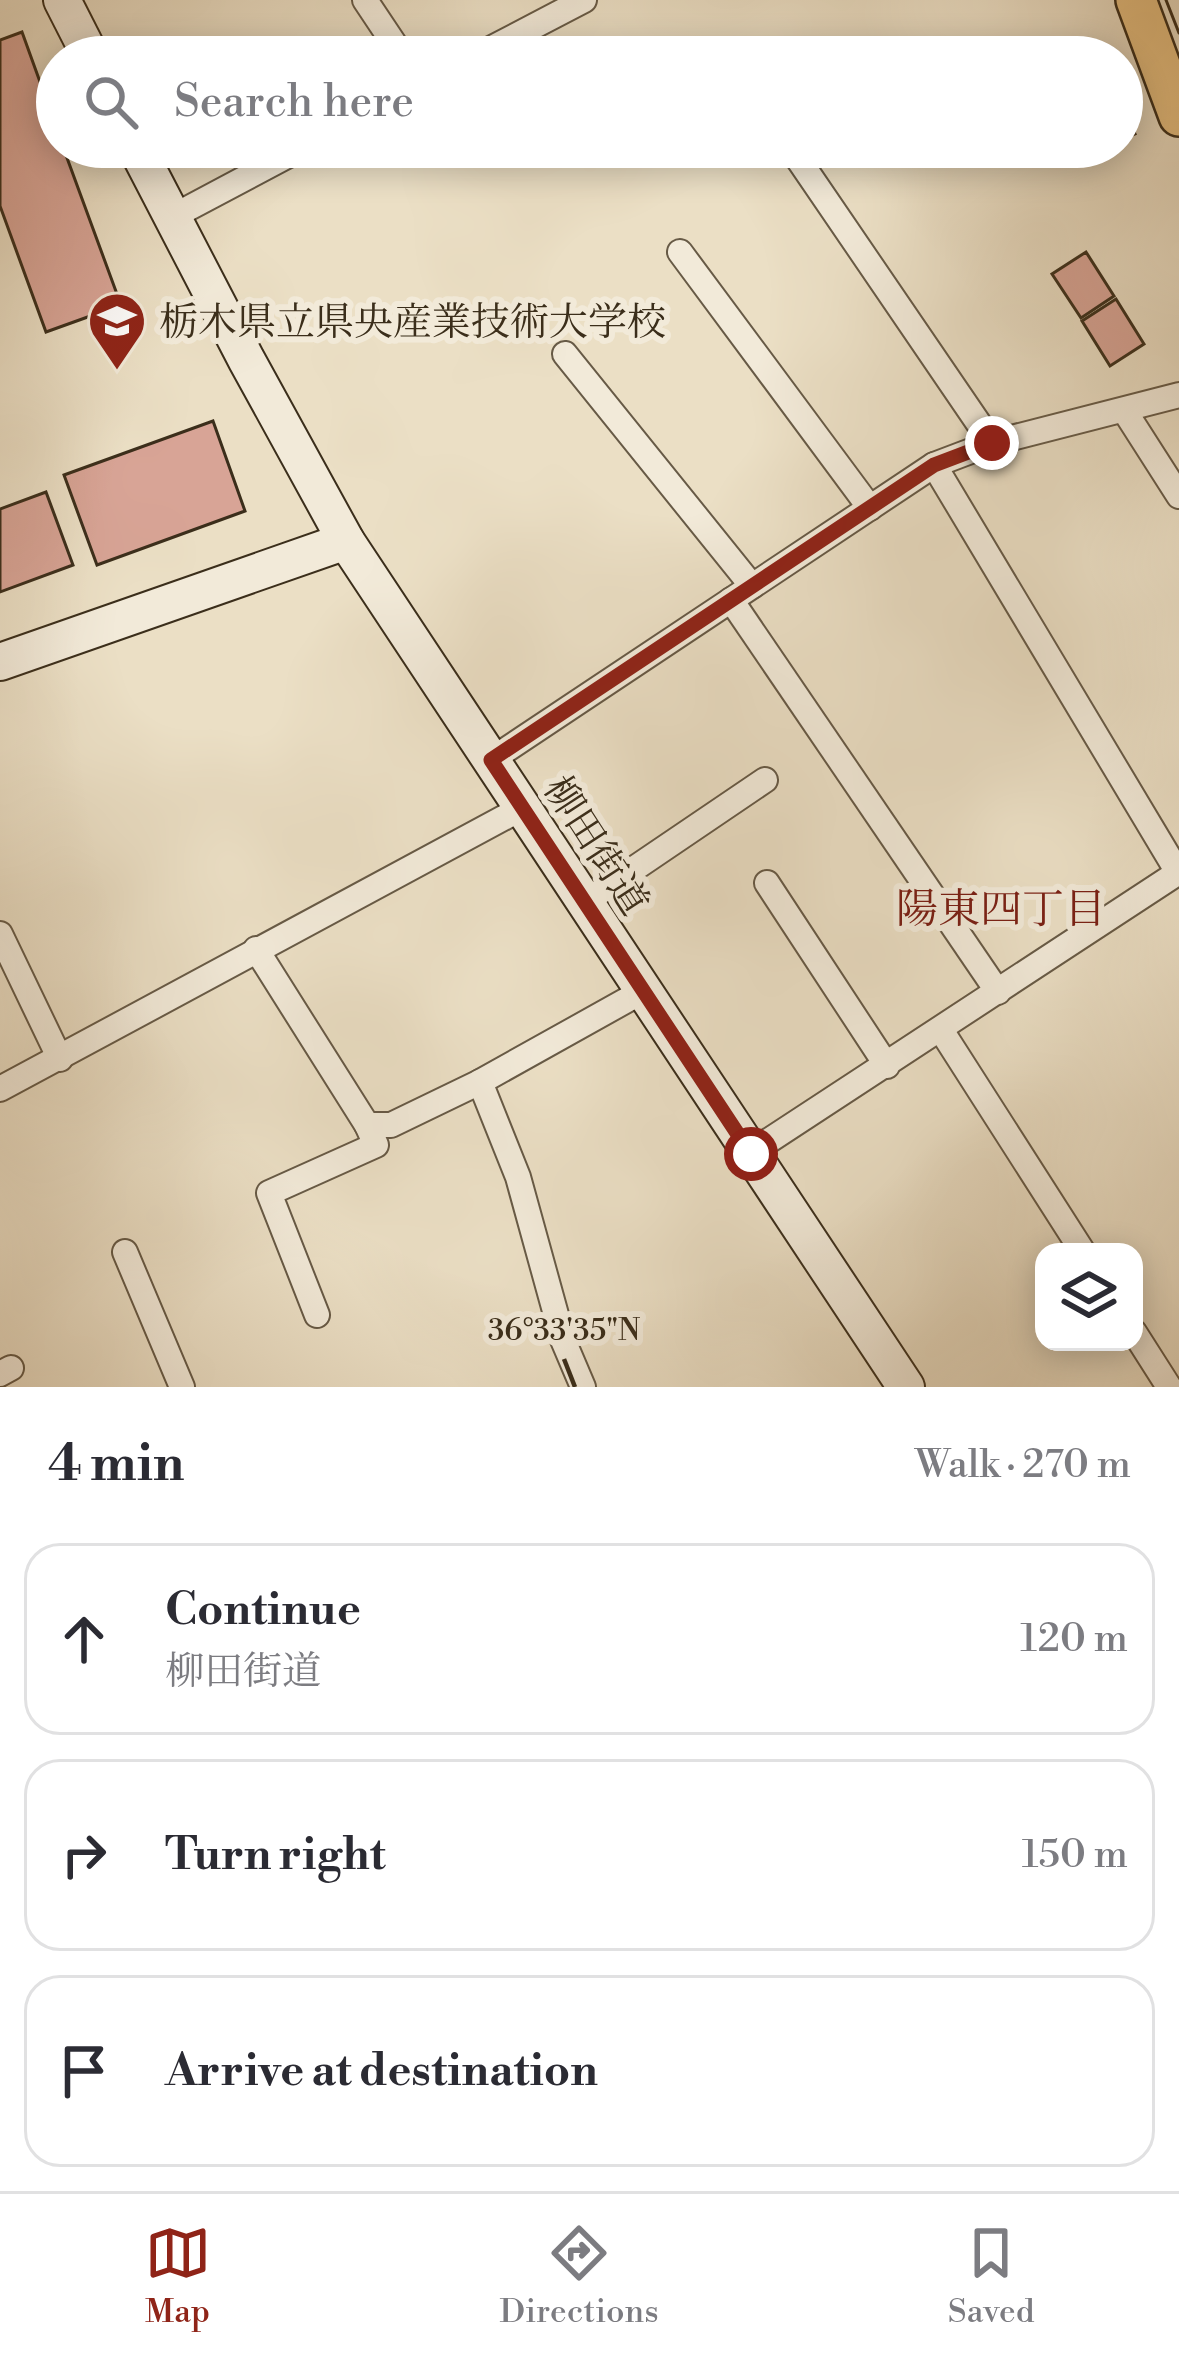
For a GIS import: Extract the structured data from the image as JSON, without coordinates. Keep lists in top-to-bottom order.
{
  "streets": {
    "street": ["柳田街道"]
  },
  "districts": ["陽東四丁目"],
  "places": {
    "school or university": ["栃木県立県央産業技術大学校"]
  },
  "page": {
    "search": "Search here",
    "heading": ["4 min", "Walk · 270 m"],
    "list": [
      ["Continue", "柳田街道", "120 m"],
      ["Turn right", "150 m"],
      "Arrive at destination"
    ],
    "nav": ["Map", "Directions", "Saved"]
  },
  "coordinates": ["36°33'35\"N"]
}
